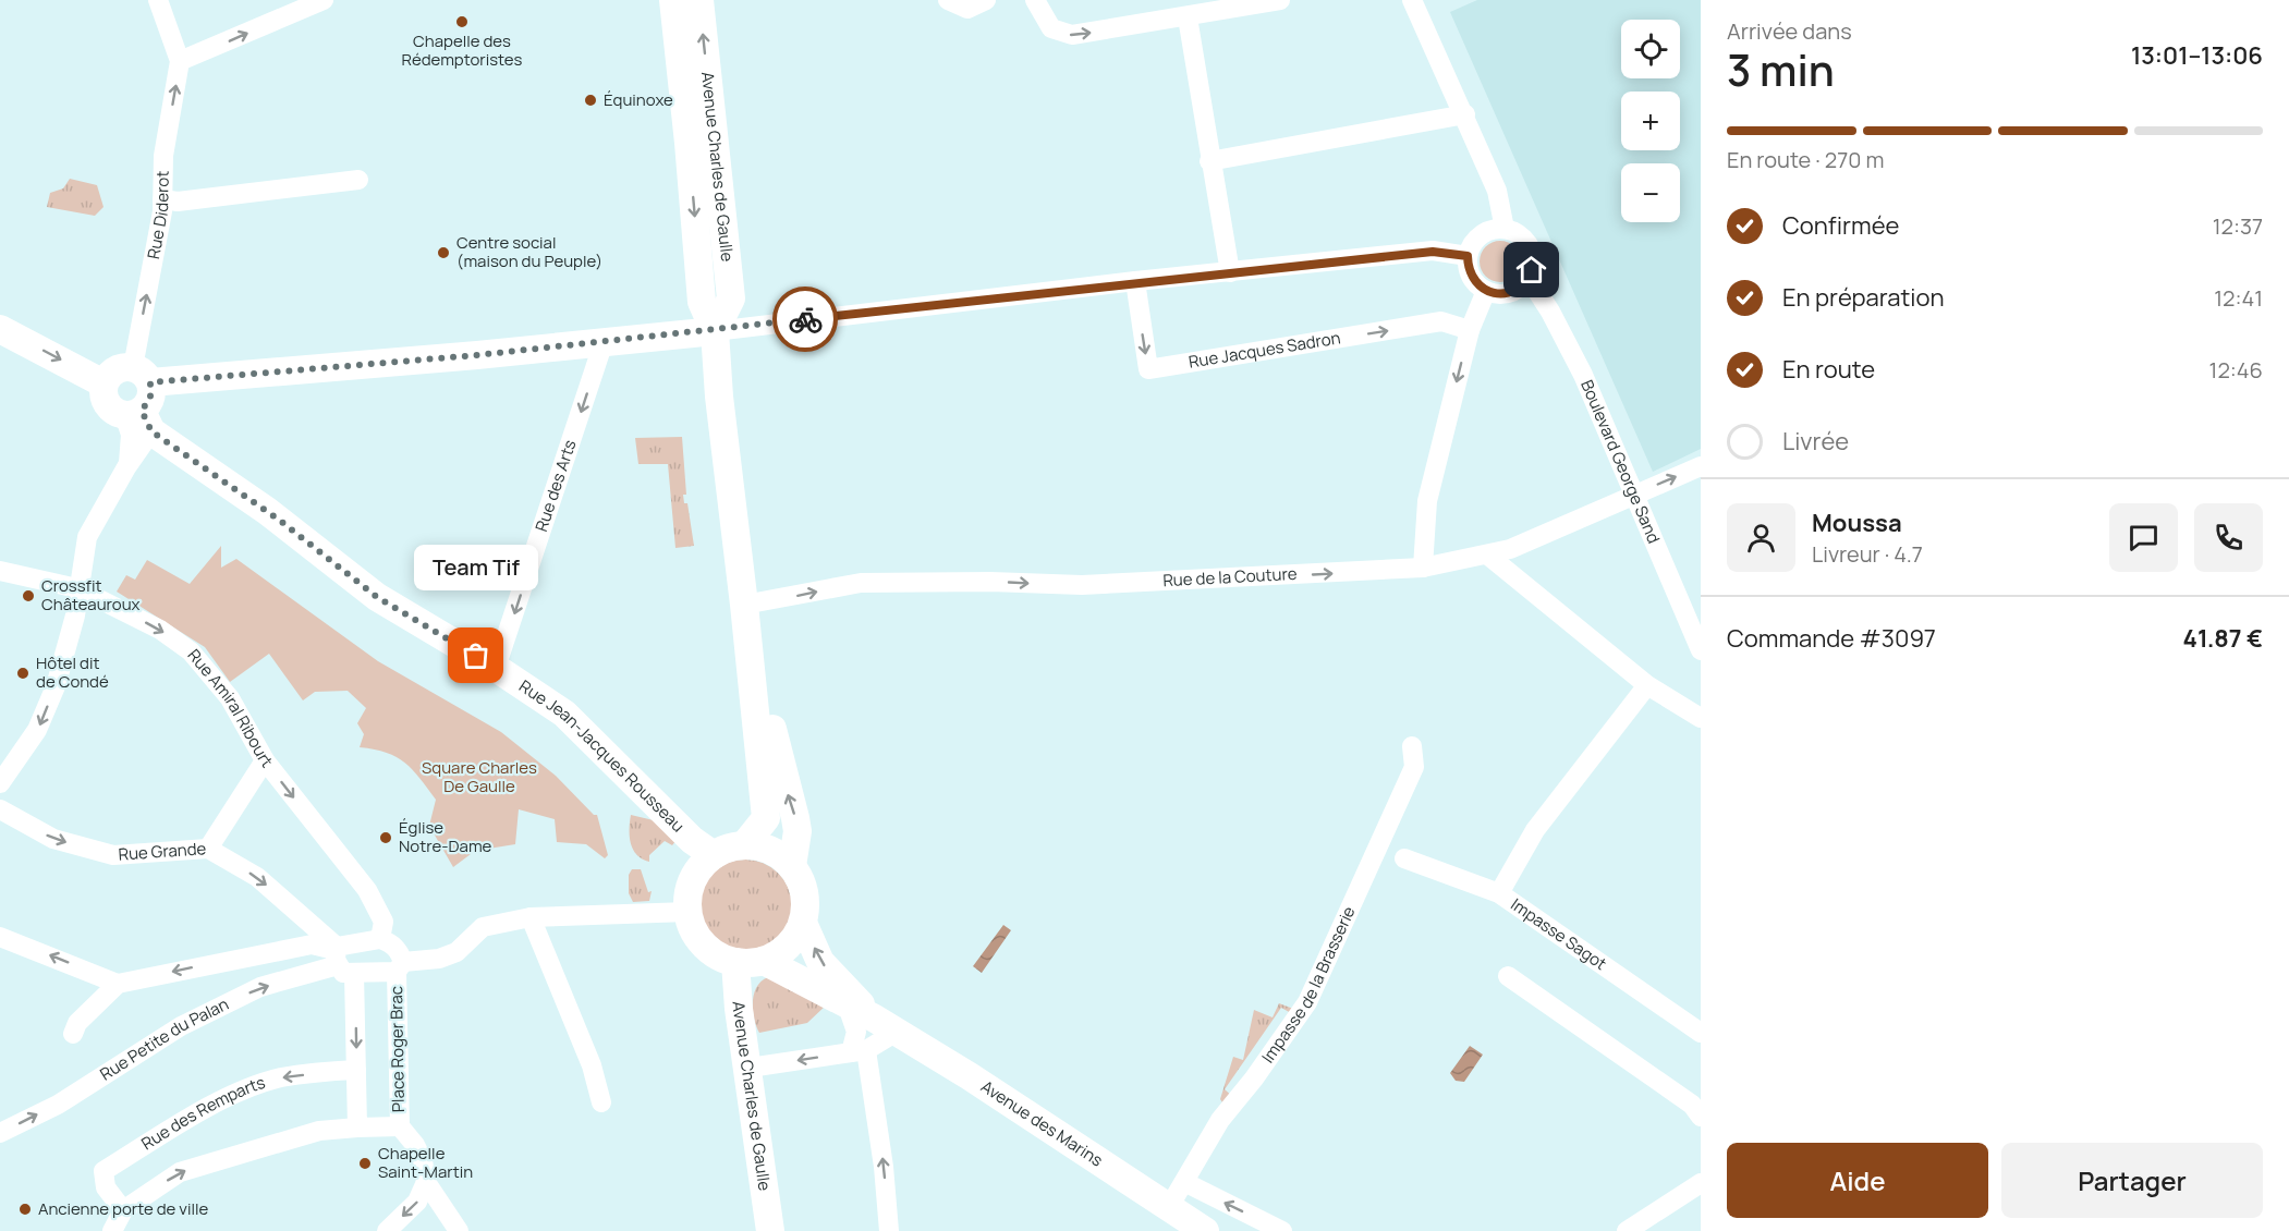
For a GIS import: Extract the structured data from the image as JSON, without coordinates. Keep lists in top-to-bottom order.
{
  "streets": {
    "main road": ["Avenue Charles de Gaulle", "Rue Jean-Jacques Rousseau", "Avenue des Marins"],
    "street": [
      "Rue Diderot",
      "Rue Jacques Sadron",
      "Boulevard George Sand",
      "Rue des Arts",
      "Rue de la Couture",
      "Rue Amiral Ribourt",
      "Rue Grande",
      "Impasse Sagot",
      "Impasse de la Brasserie",
      "Rue Petite du Palan",
      "Place Roger Brac",
      "Rue des Remparts"
    ]
  },
  "crossings": [
    ["Avenue Charles de Gaulle", "Rue de la Couture"],
    ["Avenue Charles de Gaulle", "Rue Jean-Jacques Rousseau"],
    ["Avenue Charles de Gaulle", "Avenue des Marins"],
    ["Boulevard George Sand", "Rue de la Couture"],
    ["Rue des Arts", "Rue Jean-Jacques Rousseau"],
    ["Rue Amiral Ribourt", "Place Roger Brac"],
    ["Rue Jean-Jacques Rousseau", "Avenue des Marins"],
    ["Rue Grande", "Rue Petite du Palan"],
    ["Rue Grande", "Place Roger Brac"],
    ["Impasse de la Brasserie", "Avenue des Marins"],
    ["Rue Petite du Palan", "Place Roger Brac"],
    ["Place Roger Brac", "Rue des Remparts"]
  ],
  "one_way": [
    "Rue Diderot",
    "Rue des Arts",
    "Rue de la Couture",
    "Rue Amiral Ribourt",
    "Place Roger Brac",
    "Rue des Remparts"
  ],
  "parks": ["Square Charles De Gaulle"],
  "places": [
    "Chapelle des Rédemptoristes",
    "Équinoxe",
    "Centre social (maison du Peuple)",
    "Crossfit Châteauroux",
    "Team Tif",
    "Hôtel dit de Condé",
    "Église Notre-Dame",
    "Chapelle Saint-Martin",
    "Ancienne porte de ville"
  ],
  "page": {
    "heading": ["3 min", "Arrivée dans", "13:01–13:06"],
    "panel": [
      "Moussa",
      "Livreur · 4.7",
      "Commande #3097",
      "41.87 €"
    ],
    "map_buttons": ["+", "−"],
    "bar": "En route · 270 m",
    "list": [
      ["Confirmée", "12:37"],
      ["En préparation", "12:41"],
      ["En route", "12:46"],
      "Livrée"
    ],
    "bubble": "Team Tif",
    "buttons": ["Aide", "Partager"]
  }
}
